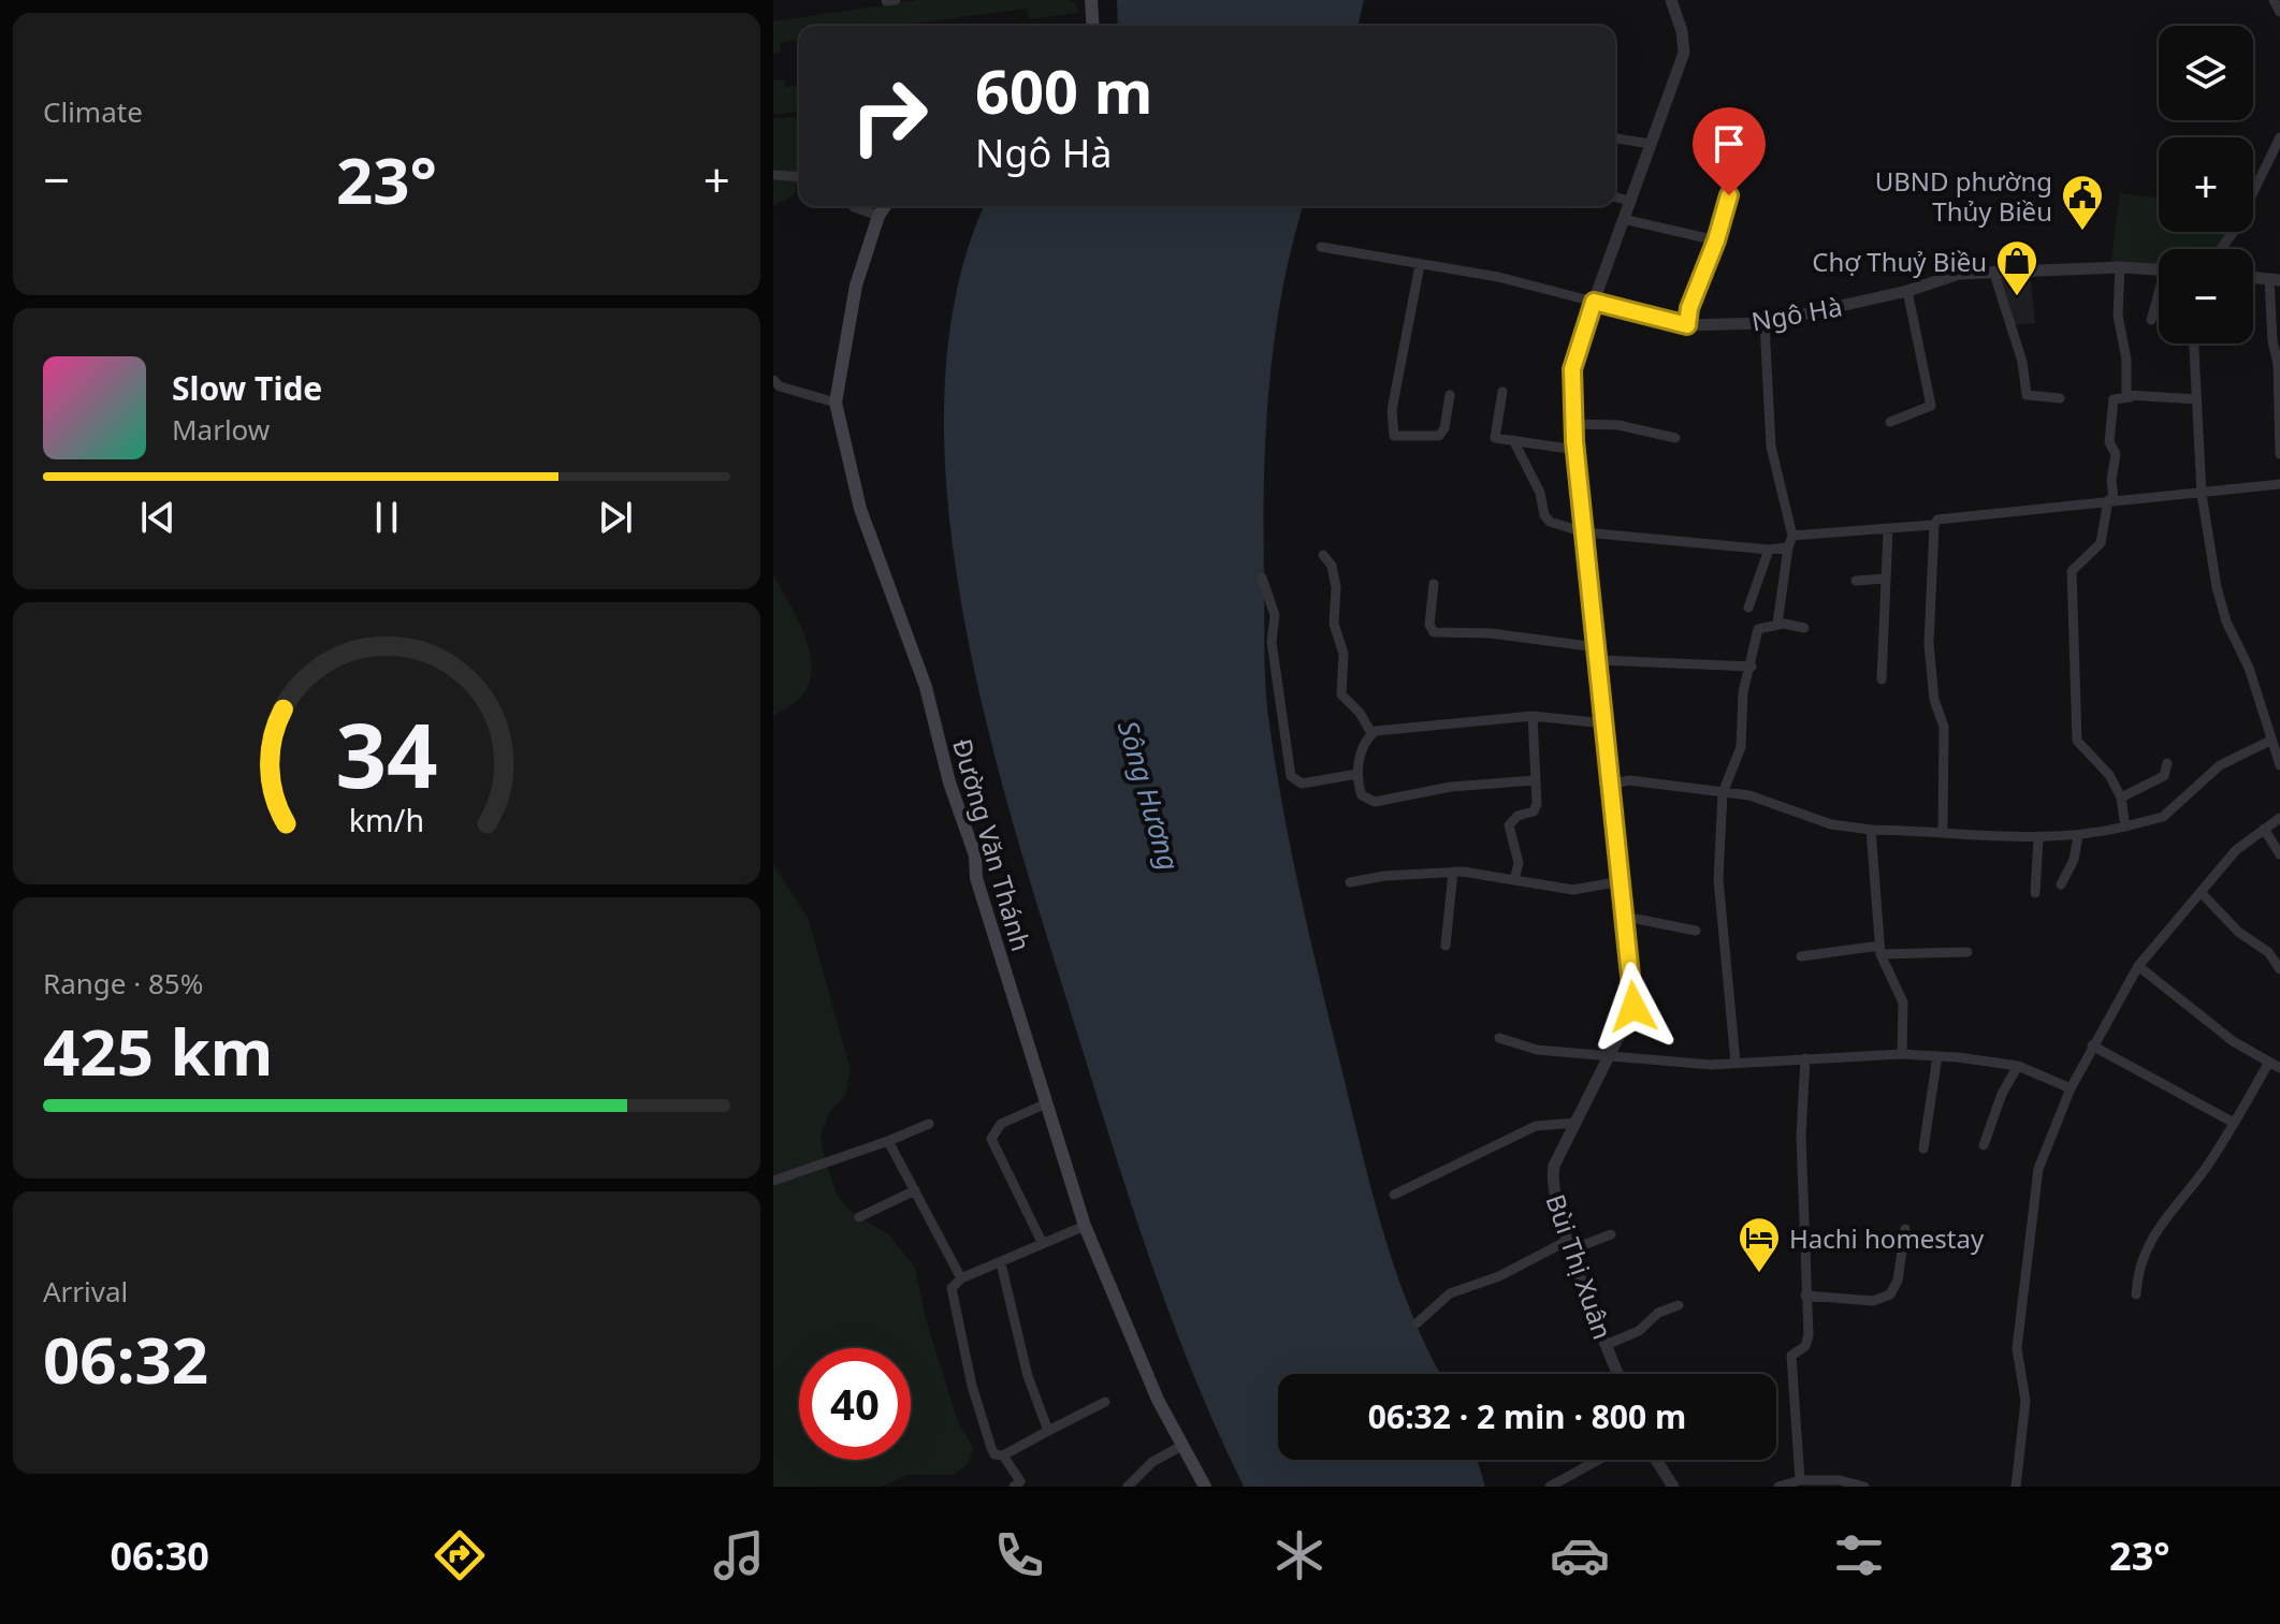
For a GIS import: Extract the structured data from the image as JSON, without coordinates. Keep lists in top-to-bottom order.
{
  "streets": {
    "main road": ["Đường Văn Thánh"],
    "street": ["Ngô Hà", "Bùi Thị Xuân"]
  },
  "crossings": [
    ["Ngô Hà", "Bùi Thị Xuân"]
  ],
  "water": ["Sông Hương"],
  "places": {
    "public building": ["UBND phường Thủy Biều"],
    "shop": ["Chợ Thuỷ Biều"],
    "hotel": ["Hachi homestay"]
  },
  "page": {
    "tile": [
      "Climate",
      ["Range · 85%", "425 km"],
      ["Arrival", "06:32"]
    ],
    "map_buttons": ["+", "−"],
    "turn": ["600 m", "Ngô Hà"],
    "heat": ["−", "23°", "+"],
    "song": ["Slow Tide", "Marlow"],
    "limit": "40",
    "trip": "06:32 · 2 min · 800 m",
    "tabs": ["06:30", "23°"],
    "gauge": ["34", "km/h"]
  }
}
